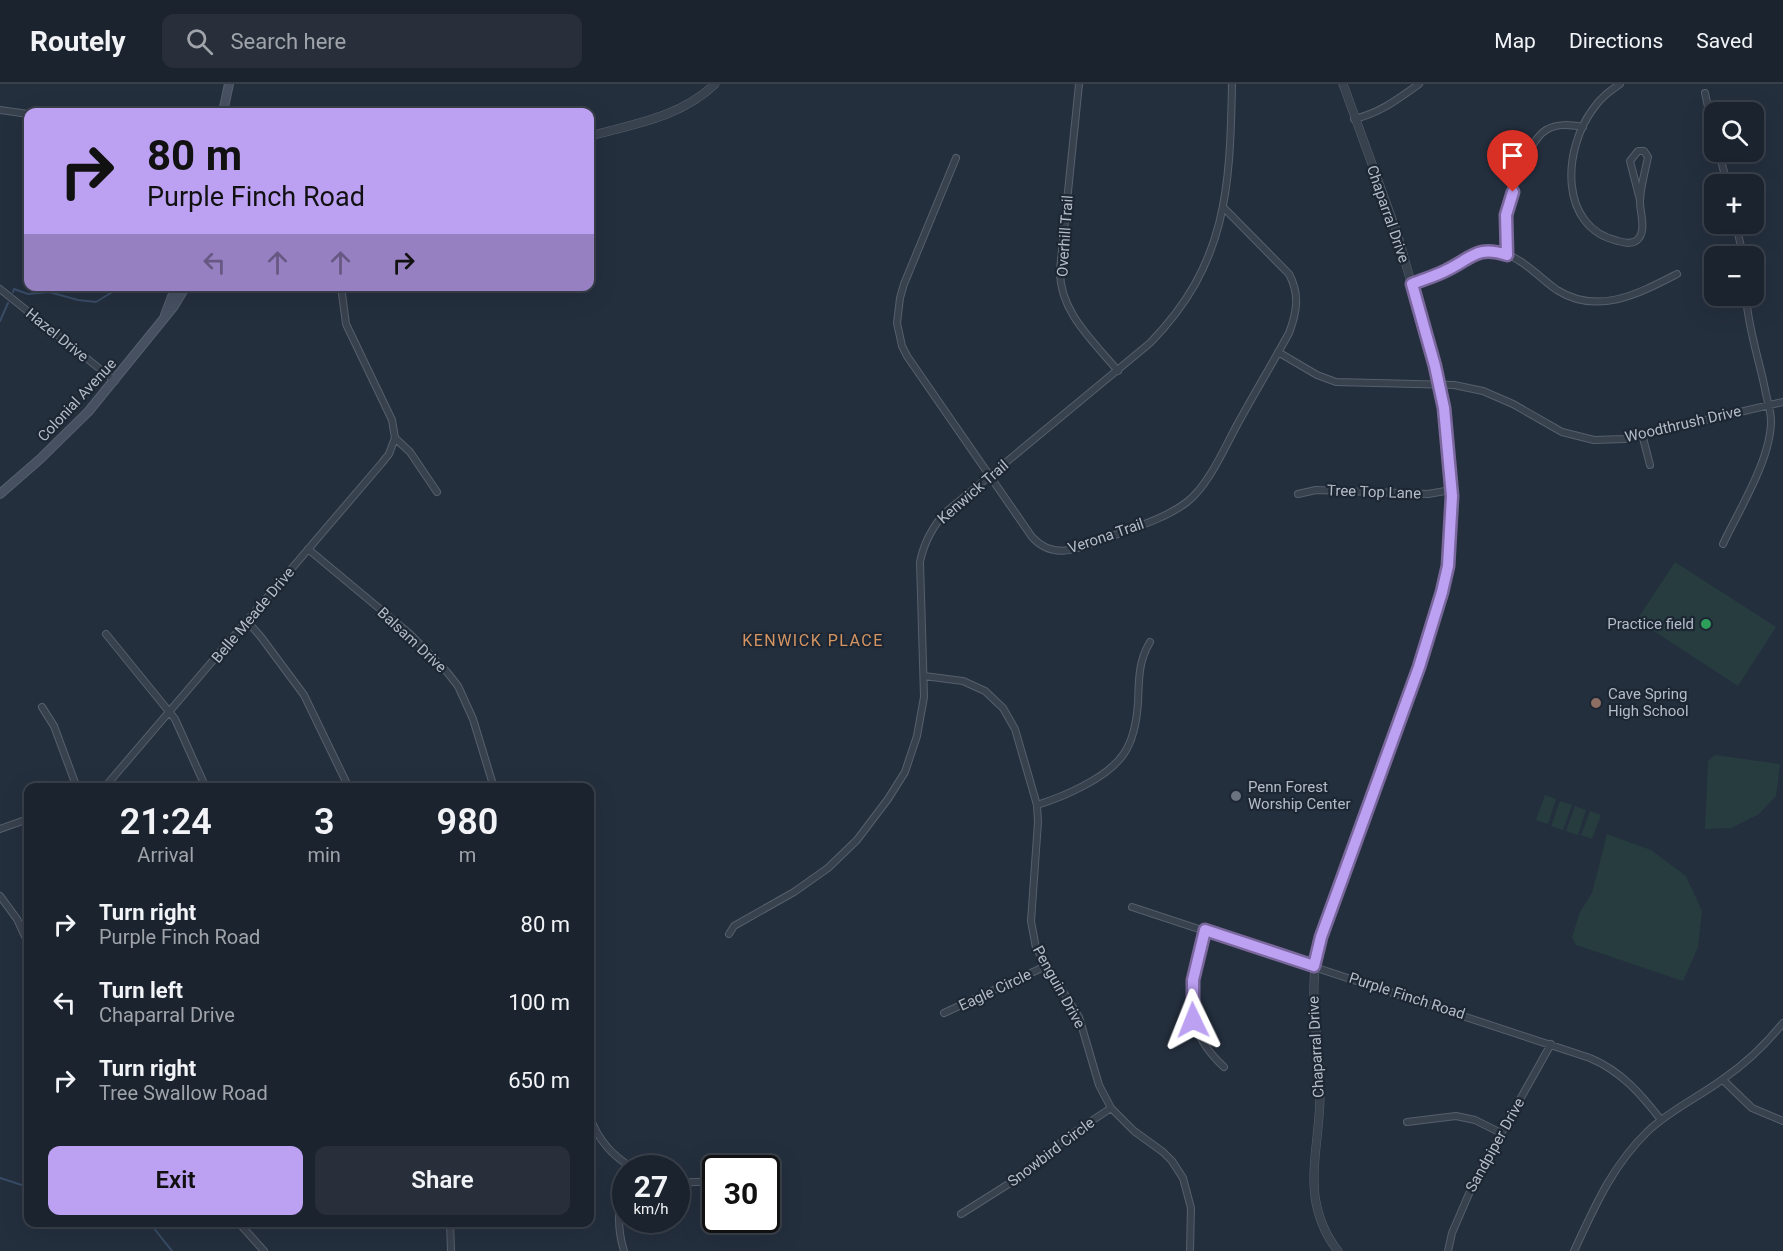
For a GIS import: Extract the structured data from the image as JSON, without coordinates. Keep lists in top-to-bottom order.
{
  "streets": {
    "main road": ["Colonial Avenue"],
    "street": [
      "Chaparral Drive",
      "Overhill Trail",
      "Hazel Drive",
      "Woodthrush Drive",
      "Kenwick Trail",
      "Tree Top Lane",
      "Verona Trail",
      "Belle Meade Drive",
      "Balsam Drive",
      "Penguin Drive",
      "Eagle Circle",
      "Purple Finch Road",
      "Sandpiper Drive",
      "Snowbird Circle"
    ]
  },
  "crossings": [
    ["Chaparral Drive", "Woodthrush Drive"],
    ["Chaparral Drive", "Tree Top Lane"],
    ["Chaparral Drive", "Purple Finch Road"],
    ["Overhill Trail", "Kenwick Trail"],
    ["Hazel Drive", "Colonial Avenue"],
    ["Woodthrush Drive", "Verona Trail"],
    ["Kenwick Trail", "Verona Trail"],
    ["Kenwick Trail", "Penguin Drive"],
    ["Belle Meade Drive", "Balsam Drive"],
    ["Penguin Drive", "Eagle Circle"],
    ["Penguin Drive", "Snowbird Circle"],
    ["Purple Finch Road", "Sandpiper Drive"]
  ],
  "districts": ["KENWICK PLACE"],
  "places": ["Practice field", "Cave Spring High School", "Penn Forest Worship Center"],
  "page": {
    "header": "Routely",
    "search": "Search here",
    "nav": ["Map", "Directions", "Saved"],
    "map_buttons": ["+", "−"],
    "turn": ["80 m", "Purple Finch Road"],
    "eta": [
      "21:24",
      "Arrival",
      "3",
      "min",
      "980",
      "m"
    ],
    "list": [
      {
        "name": "Turn right",
        "note": "Purple Finch Road",
        "value": "80 m"
      },
      {
        "name": "Turn left",
        "note": "Chaparral Drive",
        "value": "100 m"
      },
      {
        "name": "Turn right",
        "note": "Tree Swallow Road",
        "value": "650 m"
      }
    ],
    "buttons": ["Exit", "Share"],
    "speed": "27 km/h",
    "limit": "30"
  }
}
